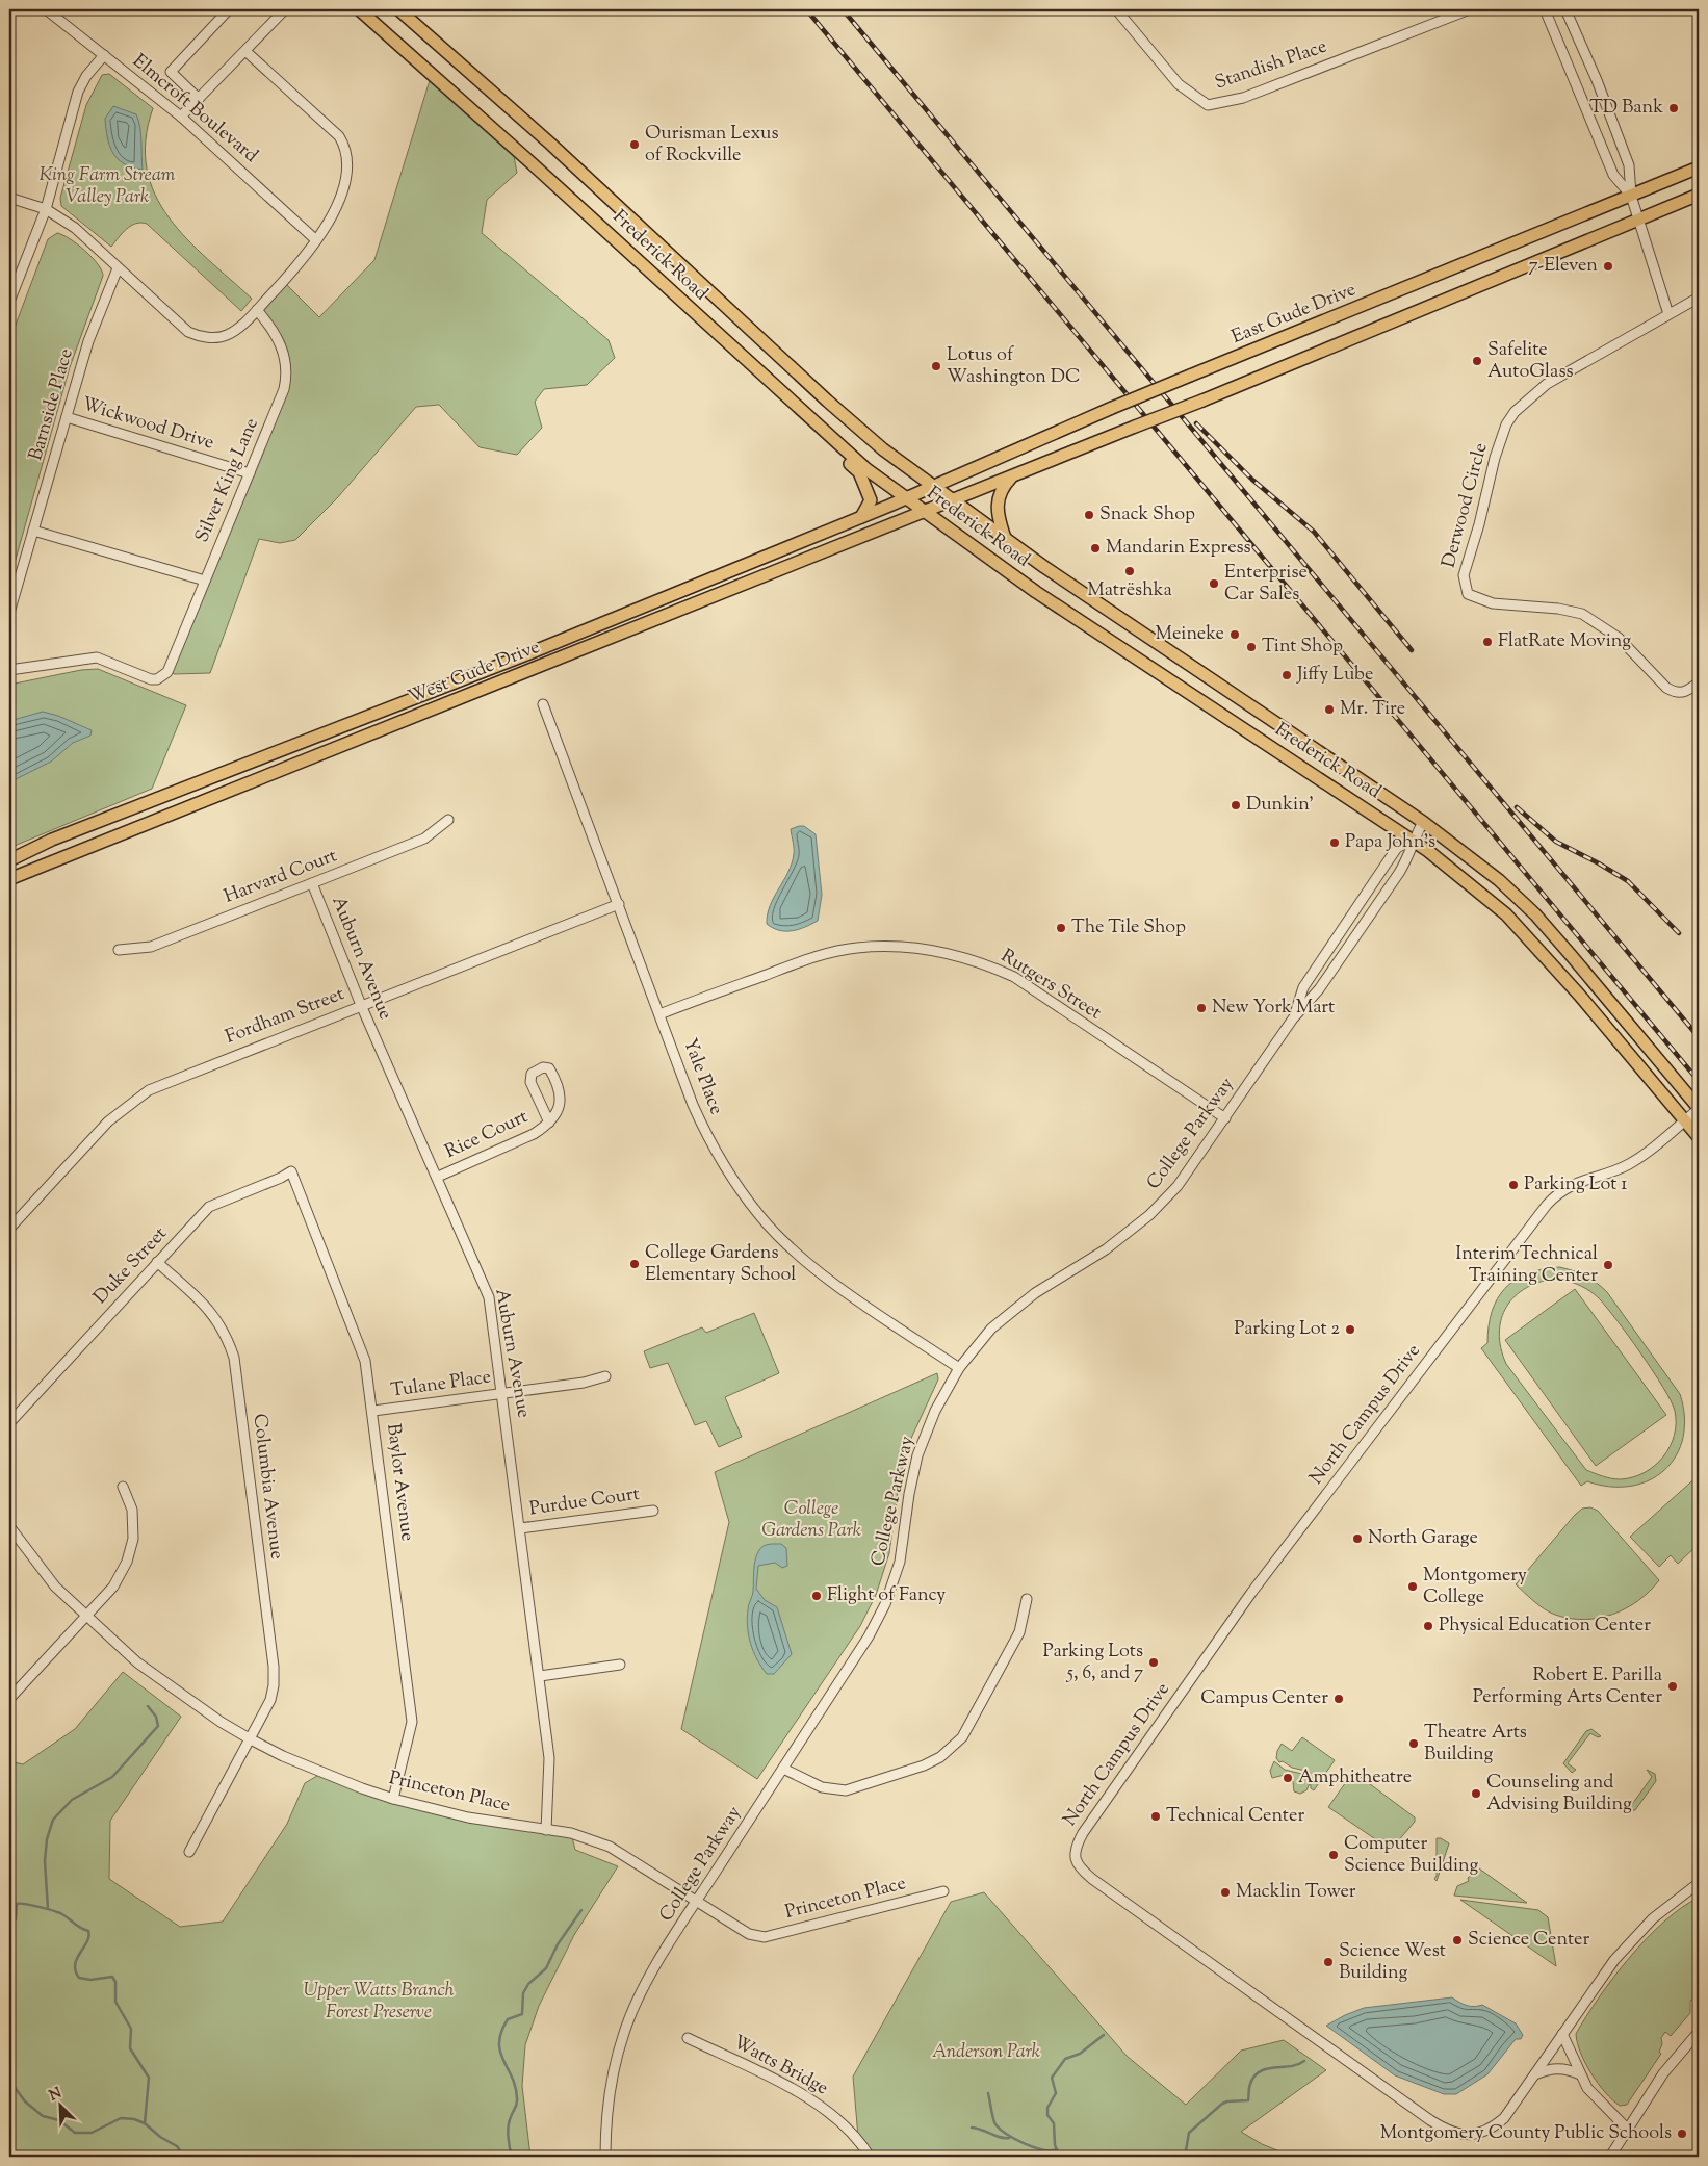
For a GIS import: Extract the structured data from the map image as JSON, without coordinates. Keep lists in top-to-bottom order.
{
  "streets": {
    "main road": ["Frederick Road", "East Gude Drive", "West Gude Drive"],
    "street": [
      "Standish Place",
      "Elmcroft Boulevard",
      "Barnside Place",
      "Wickwood Drive",
      "Silver King Lane",
      "Derwood Circle",
      "Harvard Court",
      "Auburn Avenue",
      "Rutgers Street",
      "Fordham Street",
      "Yale Place",
      "College Parkway",
      "Rice Court",
      "Duke Street",
      "Tulane Place",
      "North Campus Drive",
      "Baylor Avenue",
      "Columbia Avenue",
      "Purdue Court",
      "Princeton Place",
      "Watts Bridge"
    ]
  },
  "crossings": [
    ["Frederick Road", "East Gude Drive"],
    ["Frederick Road", "West Gude Drive"],
    ["Frederick Road", "College Parkway"],
    ["Frederick Road", "North Campus Drive"],
    ["East Gude Drive", "West Gude Drive"],
    ["Barnside Place", "Wickwood Drive"],
    ["Wickwood Drive", "Silver King Lane"],
    ["Harvard Court", "Auburn Avenue"],
    ["Auburn Avenue", "Fordham Street"],
    ["Auburn Avenue", "Rice Court"],
    ["Auburn Avenue", "Tulane Place"],
    ["Auburn Avenue", "Purdue Court"],
    ["Auburn Avenue", "Princeton Place"],
    ["Rutgers Street", "Yale Place"],
    ["Rutgers Street", "College Parkway"],
    ["Fordham Street", "Yale Place"],
    ["Yale Place", "College Parkway"],
    ["College Parkway", "Princeton Place"],
    ["Duke Street", "Baylor Avenue"],
    ["Duke Street", "Columbia Avenue"],
    ["Tulane Place", "Baylor Avenue"],
    ["Baylor Avenue", "Princeton Place"],
    ["Columbia Avenue", "Princeton Place"]
  ],
  "parks": [
    "King Farm Stream Valley Park",
    "College Gardens Park",
    "Upper Watts Branch Forest Preserve",
    "Anderson Park"
  ],
  "places": [
    "TD Bank",
    "Ourisman Lexus of Rockville",
    "7-Eleven",
    "Safelite AutoGlass",
    "Lotus of Washington DC",
    "Snack Shop",
    "Mandarin Express",
    "Matrëshka",
    "Enterprise Car Sales",
    "Meineke",
    "FlatRate Moving",
    "Tint Shop",
    "Jiffy Lube",
    "Mr. Tire",
    "Dunkin'",
    "Papa John's",
    "The Tile Shop",
    "New York Mart",
    "Parking Lot 1",
    "College Gardens Elementary School",
    "Interim Technical Training Center",
    "Parking Lot 2",
    "North Garage",
    "Montgomery College",
    "Flight of Fancy",
    "Physical Education Center",
    "Parking Lots 5, 6, and 7",
    "Robert E. Parilla Performing Arts Center",
    "Campus Center",
    "Theatre Arts Building",
    "Amphitheatre",
    "Counseling and Advising Building",
    "Technical Center",
    "Computer Science Building",
    "Macklin Tower",
    "Science Center",
    "Science West Building",
    "Montgomery County Public Schools"
  ],
  "north": "top left"
}
